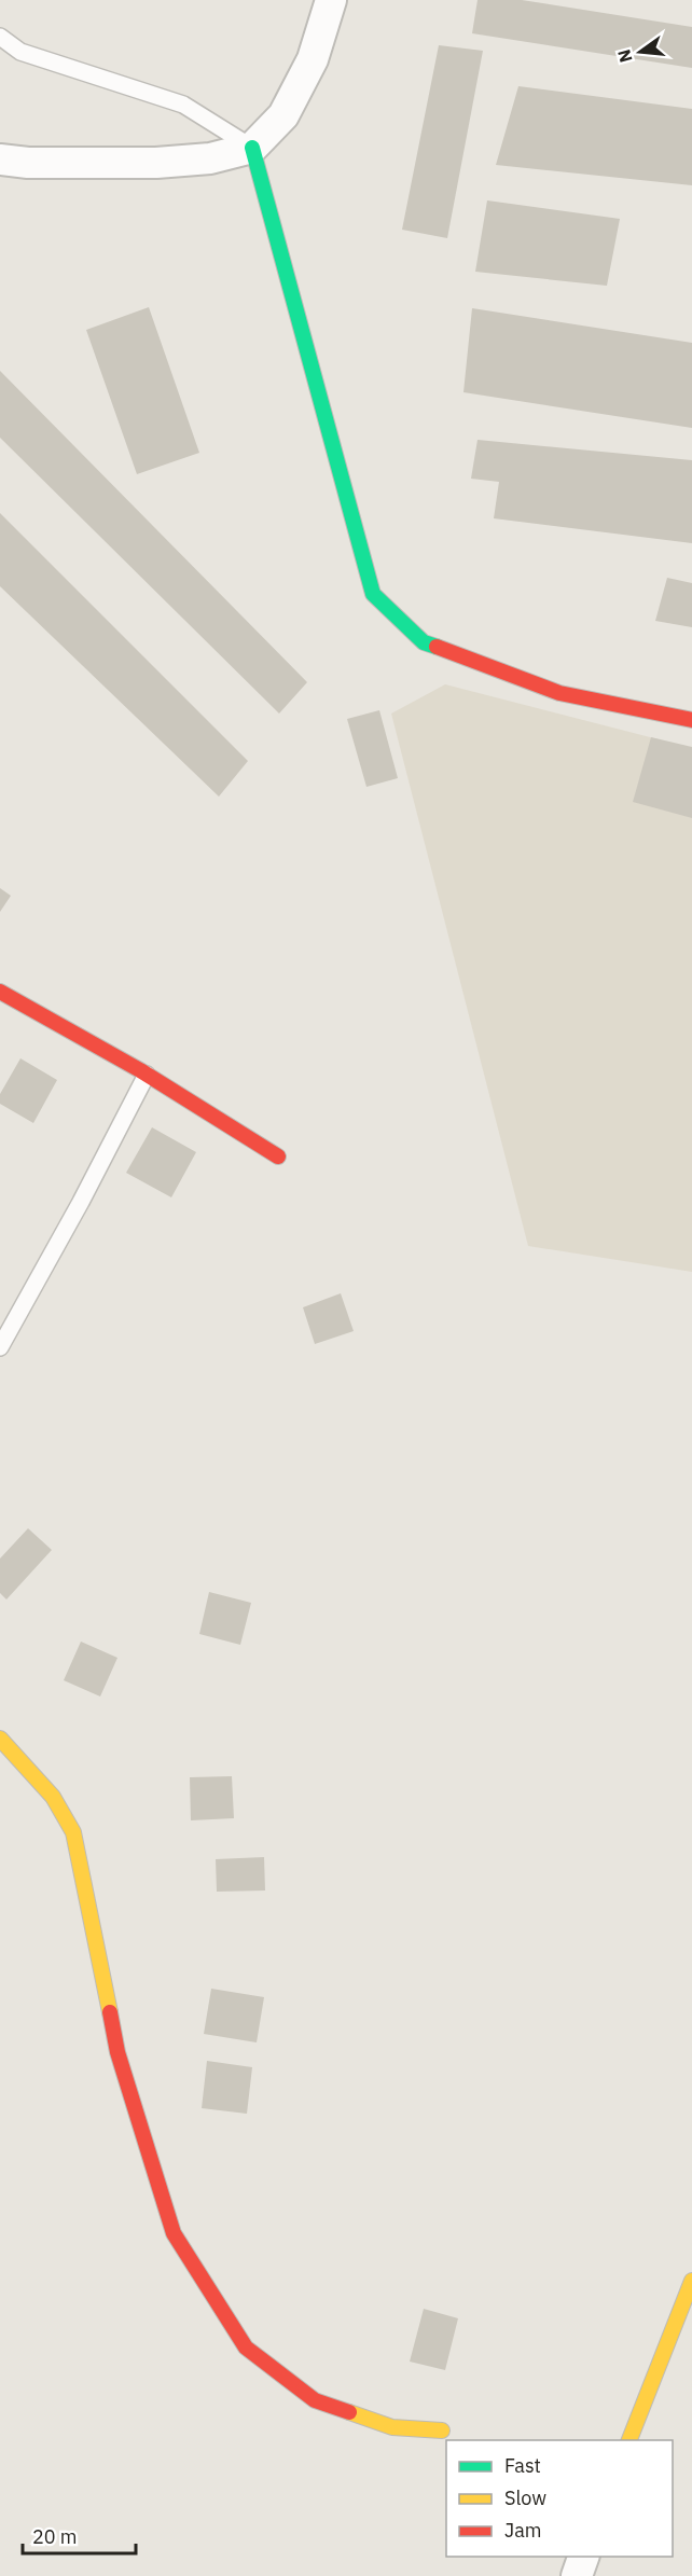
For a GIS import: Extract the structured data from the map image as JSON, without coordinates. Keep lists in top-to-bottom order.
{
  "legend": ["Fast", "Slow", "Jam"],
  "scale_bar": "20 m",
  "north": "left"
}
